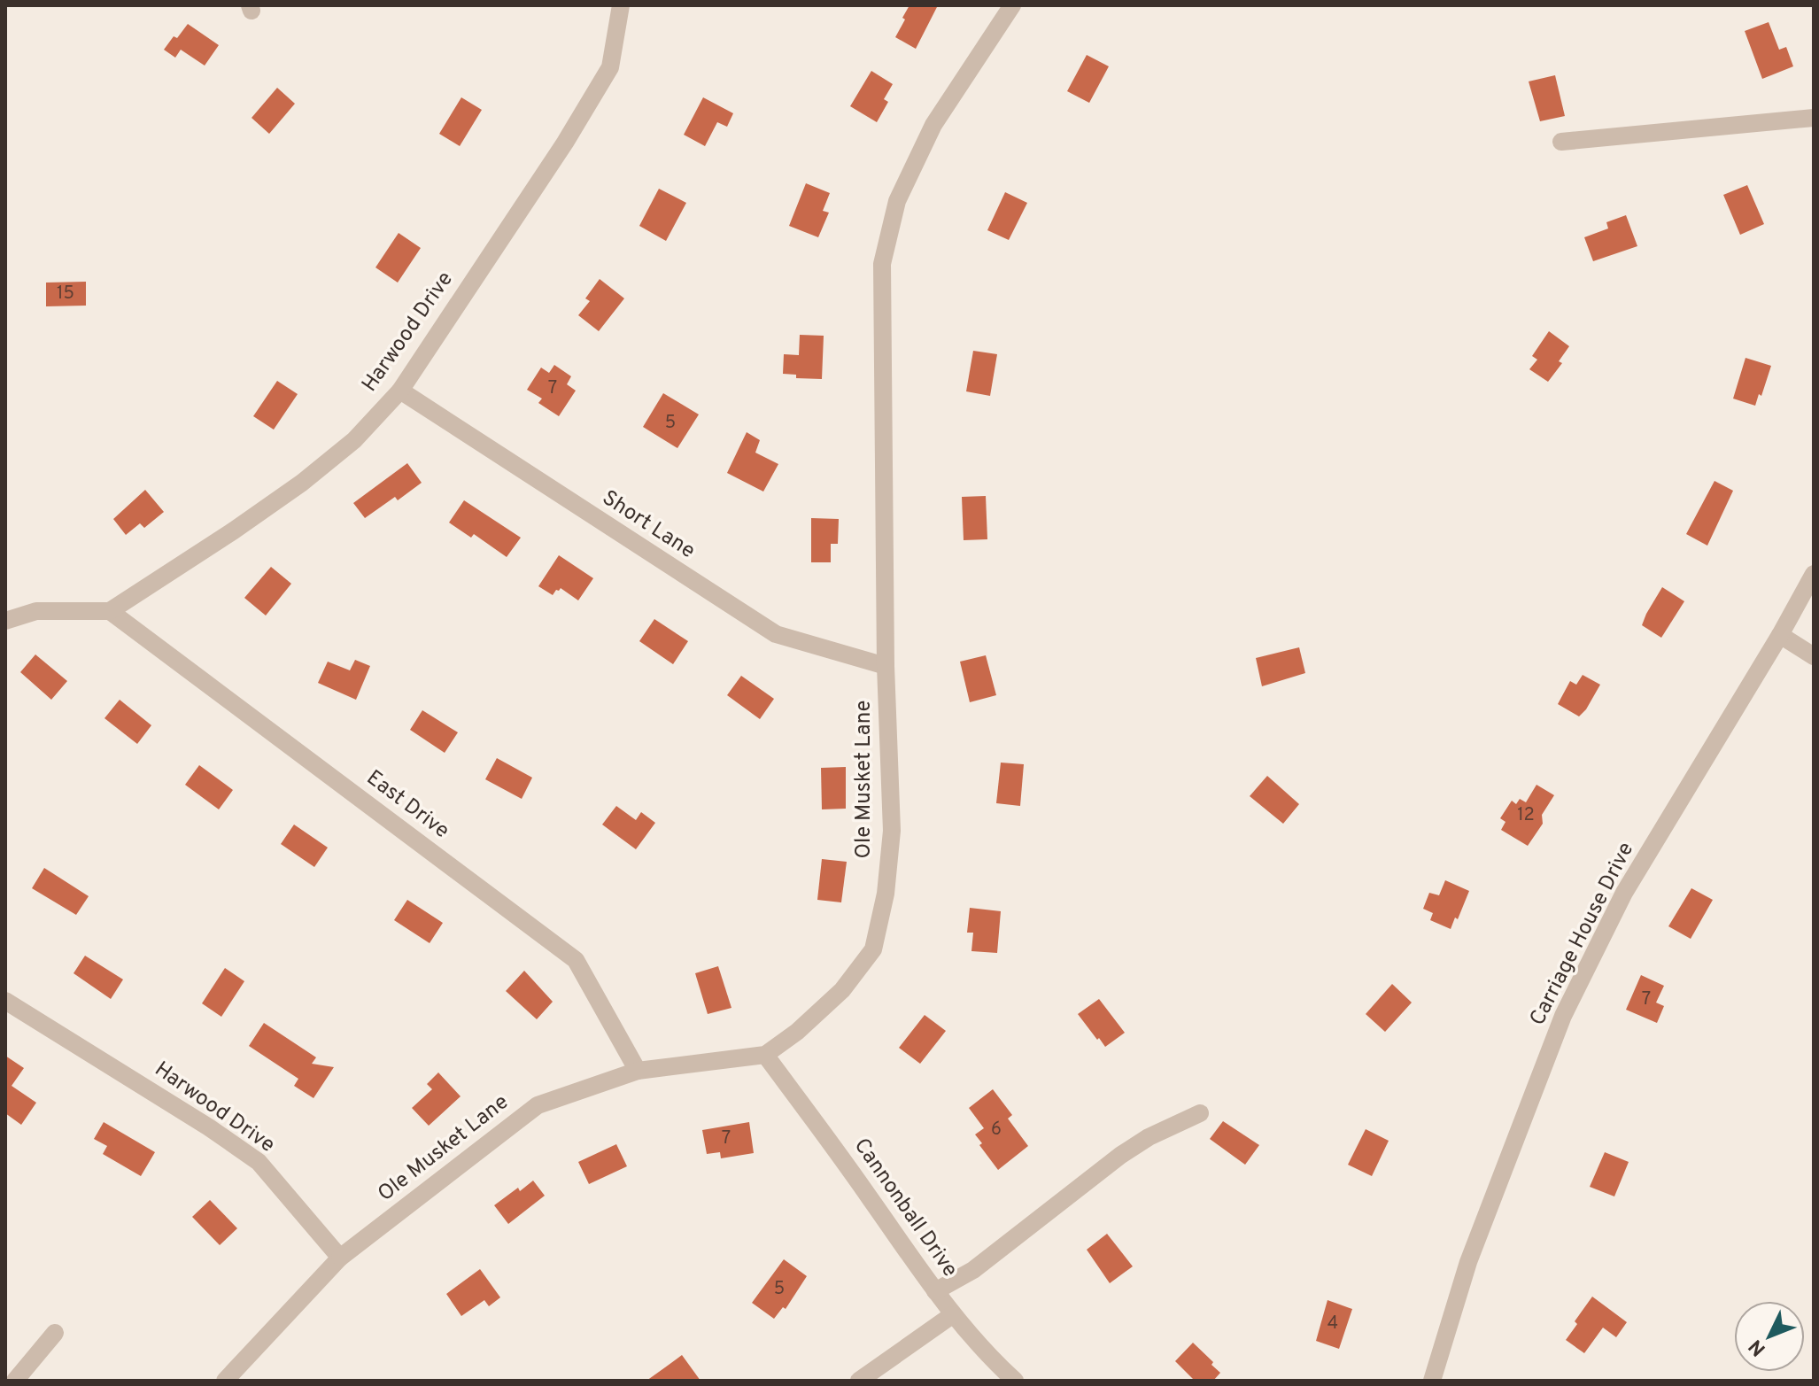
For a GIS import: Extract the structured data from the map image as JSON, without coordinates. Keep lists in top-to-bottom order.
{
  "streets": {
    "street": [
      "Harwood Drive",
      "Short Lane",
      "Ole Musket Lane",
      "East Drive",
      "Carriage House Drive",
      "Cannonball Drive"
    ]
  },
  "crossings": [
    ["Harwood Drive", "Short Lane"],
    ["Harwood Drive", "Ole Musket Lane"],
    ["Harwood Drive", "East Drive"],
    ["Short Lane", "Ole Musket Lane"],
    ["Ole Musket Lane", "East Drive"],
    ["Ole Musket Lane", "Cannonball Drive"]
  ],
  "house_numbers": [
    "15",
    "7",
    "5",
    "12",
    "7",
    "6",
    "7",
    "5",
    "4"
  ],
  "north": "bottom left"
}
